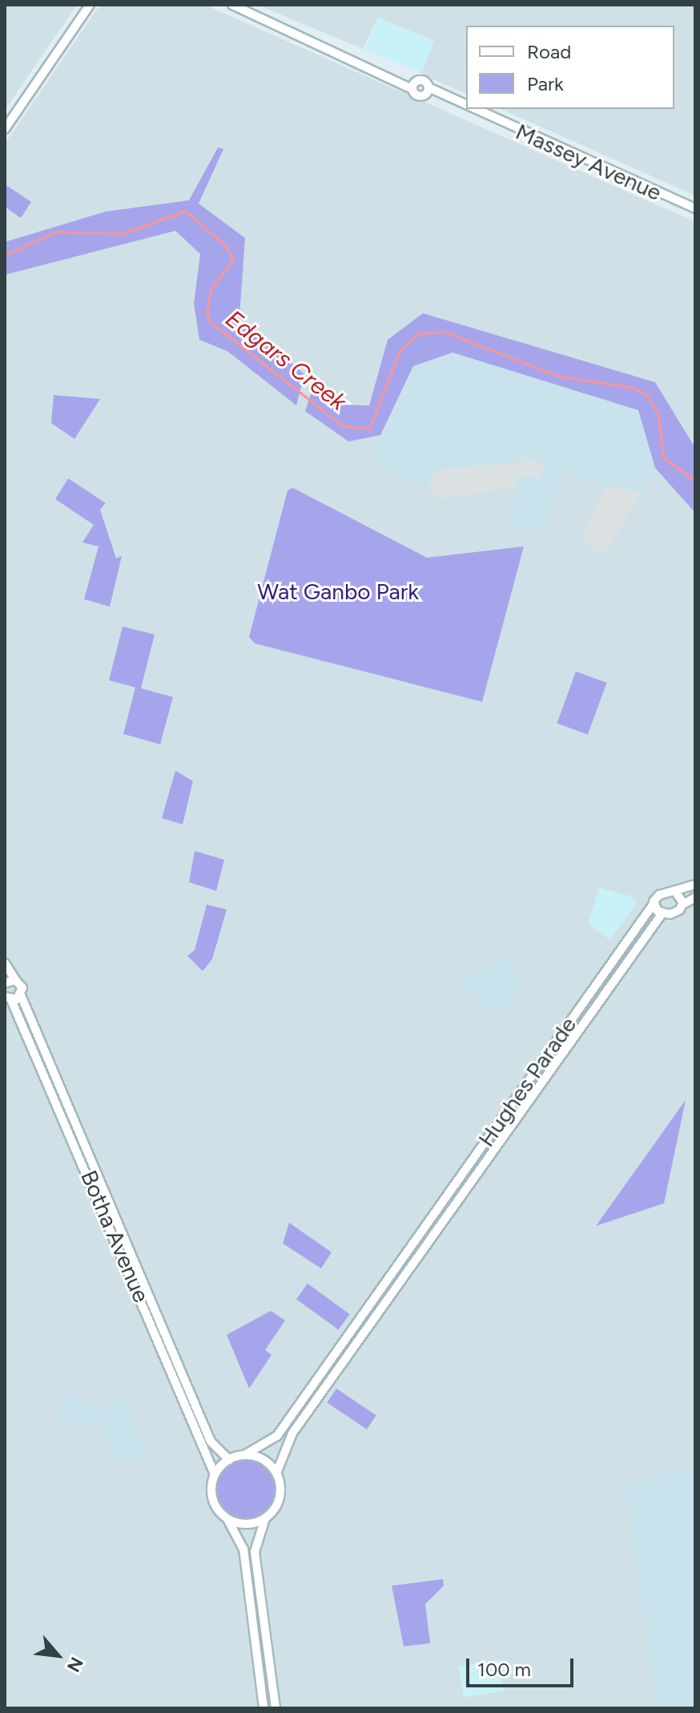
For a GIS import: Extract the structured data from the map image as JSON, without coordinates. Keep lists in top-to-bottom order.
{
  "streets": {
    "street": ["Massey Avenue", "Hughes Parade", "Botha Avenue"]
  },
  "crossings": [
    ["Hughes Parade", "Botha Avenue"]
  ],
  "water": ["Edgars Creek"],
  "parks": ["Wat Ganbo Park"],
  "legend": ["Road", "Park"],
  "scale_bar": "100 m",
  "north": "bottom right"
}
